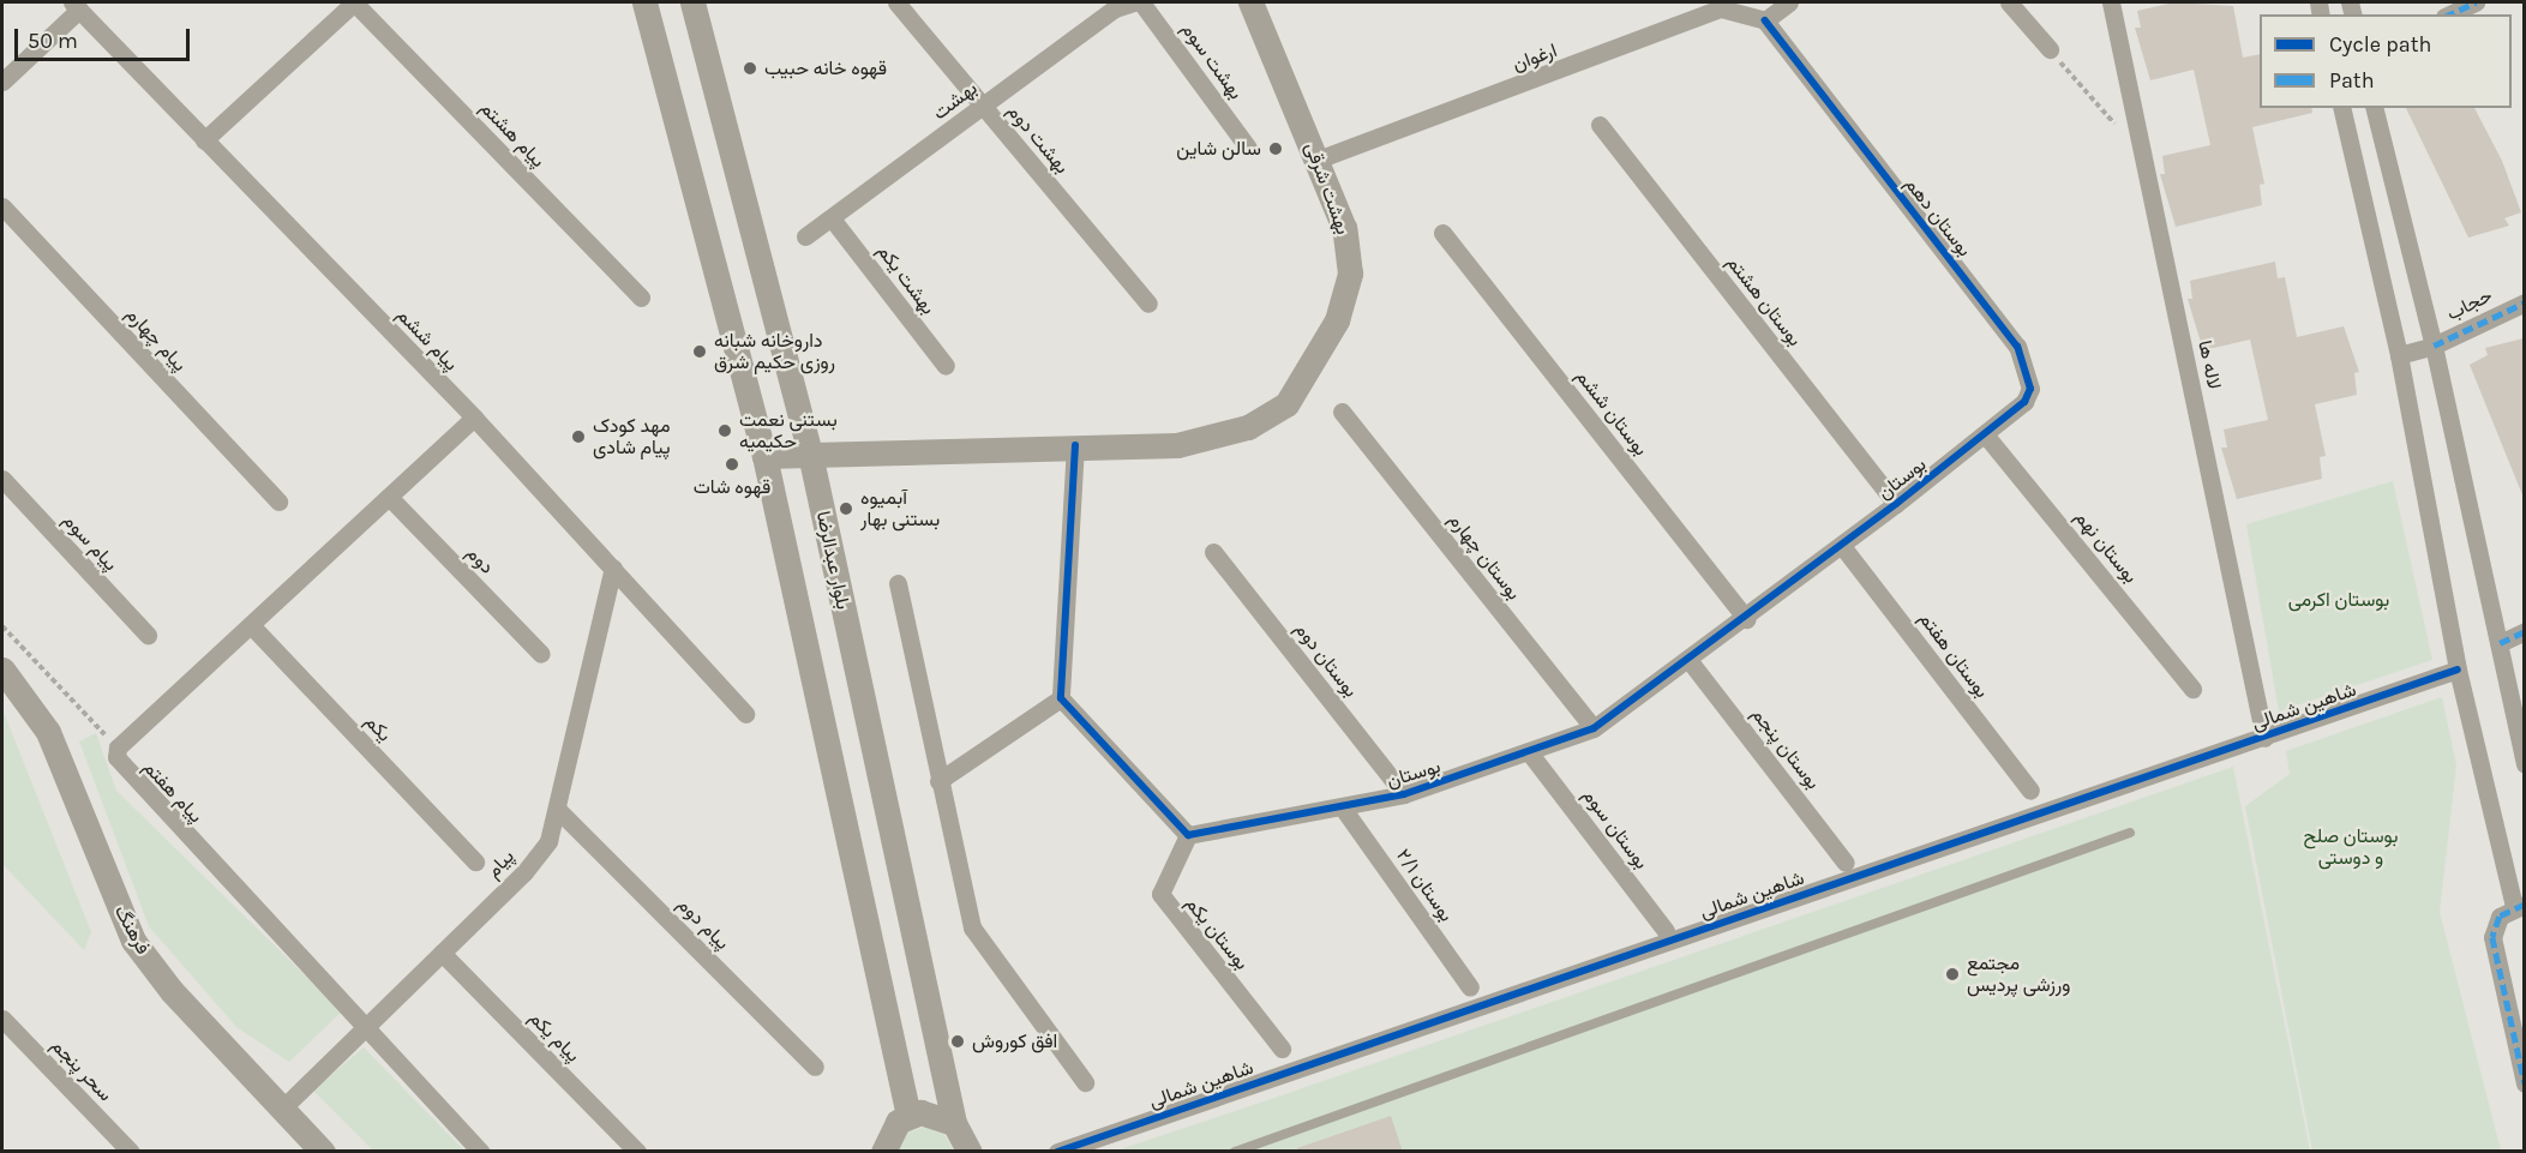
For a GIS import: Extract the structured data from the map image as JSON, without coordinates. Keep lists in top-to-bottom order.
{
  "streets": {
    "main road": ["بهشت شرقی", "بلوار عبدالرضا", "فرهنگ"],
    "street": [
      "ارغوان",
      "بهشت سوم",
      "بهشت",
      "پیام هشتم",
      "بهشت دوم",
      "بوستان دهم",
      "بهشت یکم",
      "بوستان هشتم",
      "حجاب",
      "پیام چهارم",
      "پیام ششم",
      "لاله ها",
      "بوستان ششم",
      "بوستان",
      "پیام سوم",
      "بوستان نهم",
      "بوستان چهارم",
      "دوم",
      "بوستان هفتم",
      "بوستان دوم",
      "شاهین شمالی",
      "یکم",
      "بوستان پنجم",
      "پیام هفتم",
      "بوستان سوم",
      "پیام",
      "بوستان ۲/۱",
      "پیام دوم",
      "بوستان یکم",
      "پیام یکم",
      "سحر پنجم"
    ]
  },
  "crossings": [
    ["ارغوان", "بهشت شرقی"],
    ["ارغوان", "بوستان دهم"],
    ["بهشت", "بهشت دوم"],
    ["بهشت", "بهشت یکم"],
    ["بهشت شرقی", "بلوار عبدالرضا"],
    ["بوستان دهم", "بوستان"],
    ["بوستان دهم", "بوستان نهم"],
    ["بوستان هشتم", "بوستان"],
    ["پیام ششم", "پیام"],
    ["لاله ها", "شاهین شمالی"],
    ["بوستان ششم", "بوستان"],
    ["بوستان", "بوستان نهم"],
    ["بوستان", "بوستان چهارم"],
    ["بوستان", "بوستان هفتم"],
    ["بوستان", "بوستان دوم"],
    ["بوستان", "بوستان پنجم"],
    ["بوستان", "بوستان سوم"],
    ["بوستان", "بوستان ۲/۱"],
    ["بوستان", "بوستان یکم"],
    ["پیام هفتم", "پیام"],
    ["پیام", "پیام دوم"],
    ["پیام", "فرهنگ"],
    ["پیام", "پیام یکم"]
  ],
  "parks": ["بوستان اکرمی", "بوستان صلح و دوستی"],
  "places": [
    "قهوه خانه حبیب",
    "سالن شاین",
    "داروخانه شبانه روزی حکیم شرق",
    "بستنی نعمت حکیمیه",
    "مهد کودک پیام شادی",
    "قهوه شات",
    "آبمیوه بستنی بهار",
    "مجتمع ورزشی پردیس",
    "افق کوروش"
  ],
  "legend": ["Cycle path", "Path"],
  "scale_bar": "50 m"
}
